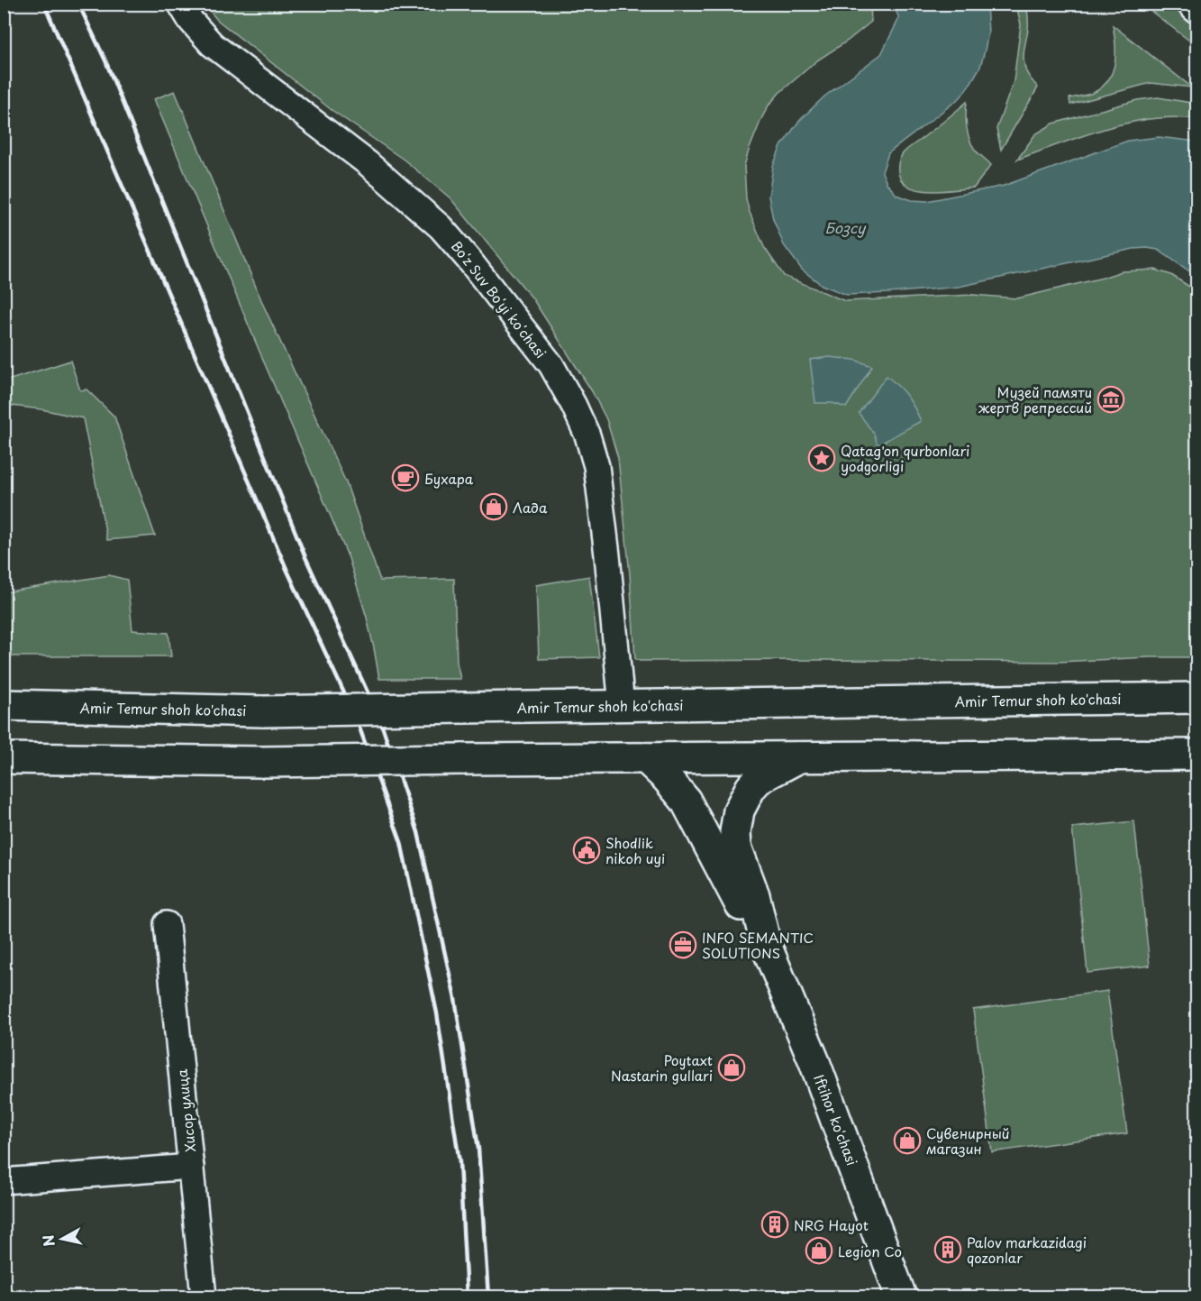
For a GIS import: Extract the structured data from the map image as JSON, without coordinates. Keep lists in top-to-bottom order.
{
  "streets": {
    "main road": ["Amir Temur shoh ko'chasi", "Iftihor ko'chasi"],
    "street": ["Boʻz Suv Boʻyi koʻchasi", "Хисор улица"]
  },
  "crossings": [
    ["Boʻz Suv Boʻyi koʻchasi", "Amir Temur shoh ko'chasi"]
  ],
  "water": ["Бозсу"],
  "places": {
    "museum": ["Музей памяти жертв репрессий"],
    "place": ["Qatag'on qurbonlari yodgorligi"],
    "cafe": ["Бухара"],
    "shop": [
      "Лада",
      "Poytaxt Nastarin gullari",
      "Сувенирный магазин",
      "Legion Co"
    ],
    "public building": ["Shodlik nikoh uyi"],
    "office": ["INFO SEMANTIC SOLUTIONS"],
    "building": ["NRG Hayot", "Palov markazidagi qozonlar"]
  },
  "north": "left"
}
